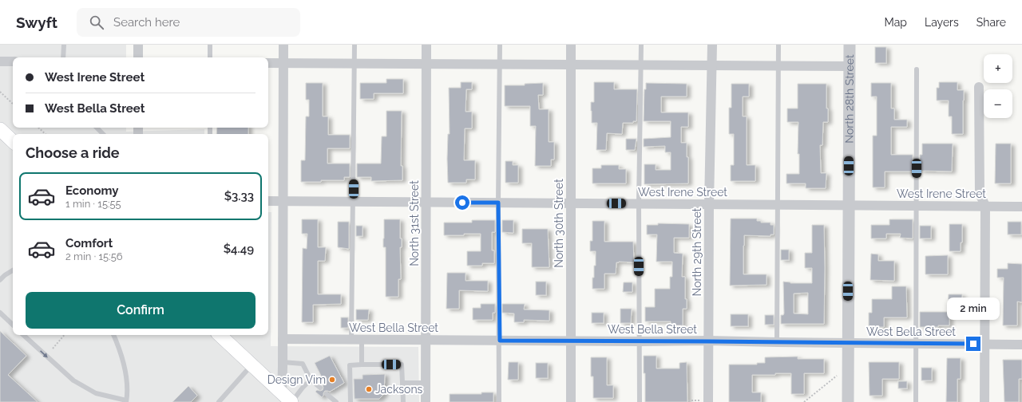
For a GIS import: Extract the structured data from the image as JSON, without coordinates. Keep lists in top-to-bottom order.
{
  "streets": {
    "street": [
      "North 28th Street",
      "West Irene Street",
      "North 31st Street",
      "North 30th Street",
      "North 29th Street",
      "West Bella Street"
    ]
  },
  "crossings": [
    ["North 28th Street", "West Irene Street"],
    ["North 28th Street", "West Bella Street"],
    ["West Irene Street", "North 31st Street"],
    ["West Irene Street", "North 30th Street"],
    ["West Irene Street", "North 29th Street"],
    ["North 31st Street", "West Bella Street"],
    ["North 30th Street", "West Bella Street"],
    ["North 29th Street", "West Bella Street"]
  ],
  "places": ["Design Vim", "Jacksons"],
  "page": {
    "header": "Swyft",
    "search": "Search here",
    "nav": ["Map", "Layers", "Share"],
    "map_buttons": ["+", "−"],
    "banner": ["West Irene Street", "West Bella Street"],
    "heading": "Choose a ride",
    "list": [
      {
        "name": "Economy",
        "note": "1 min · 15:55",
        "value": "$3.33"
      },
      {
        "name": "Comfort",
        "note": "2 min · 15:56",
        "value": "$4.49"
      }
    ],
    "buttons": "Confirm",
    "bubble": "2 min"
  }
}
